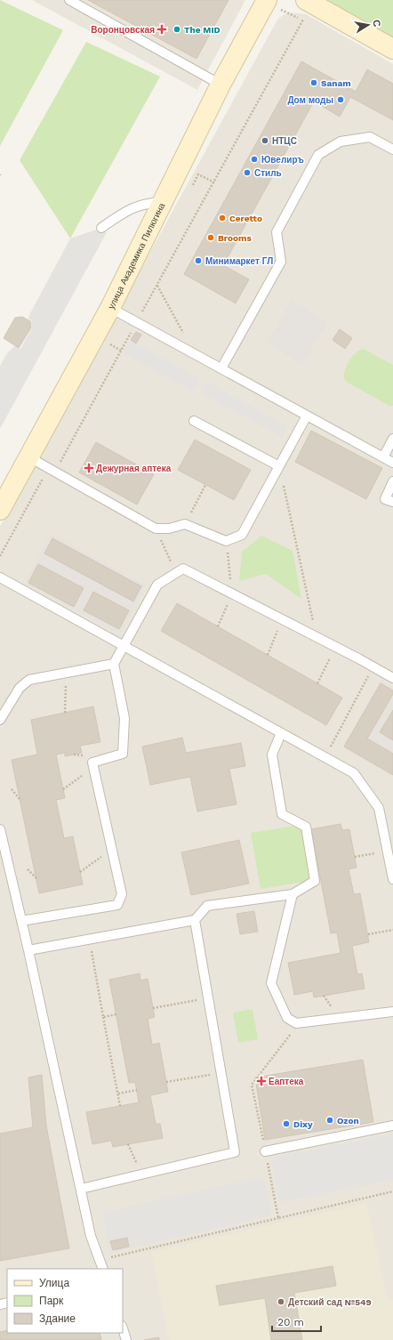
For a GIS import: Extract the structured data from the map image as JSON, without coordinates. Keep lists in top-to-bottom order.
{
  "streets": {
    "street": ["улица Академика Пилюгина"]
  },
  "places": {
    "health": ["Воронцовская", "Дежурная аптека", "Еаптека"],
    "other": [
      "The MID",
      "Sanam",
      "Дом моды",
      "НТЦС",
      "Ювелиръ",
      "Стиль",
      "Ceretto",
      "Brooms",
      "Минимаркет ГЛ",
      "Ozon",
      "Dixy",
      "Детский сад №549"
    ]
  },
  "legend": ["Улица", "Парк", "Здание"],
  "scale_bar": "20 m",
  "north": "right"
}
